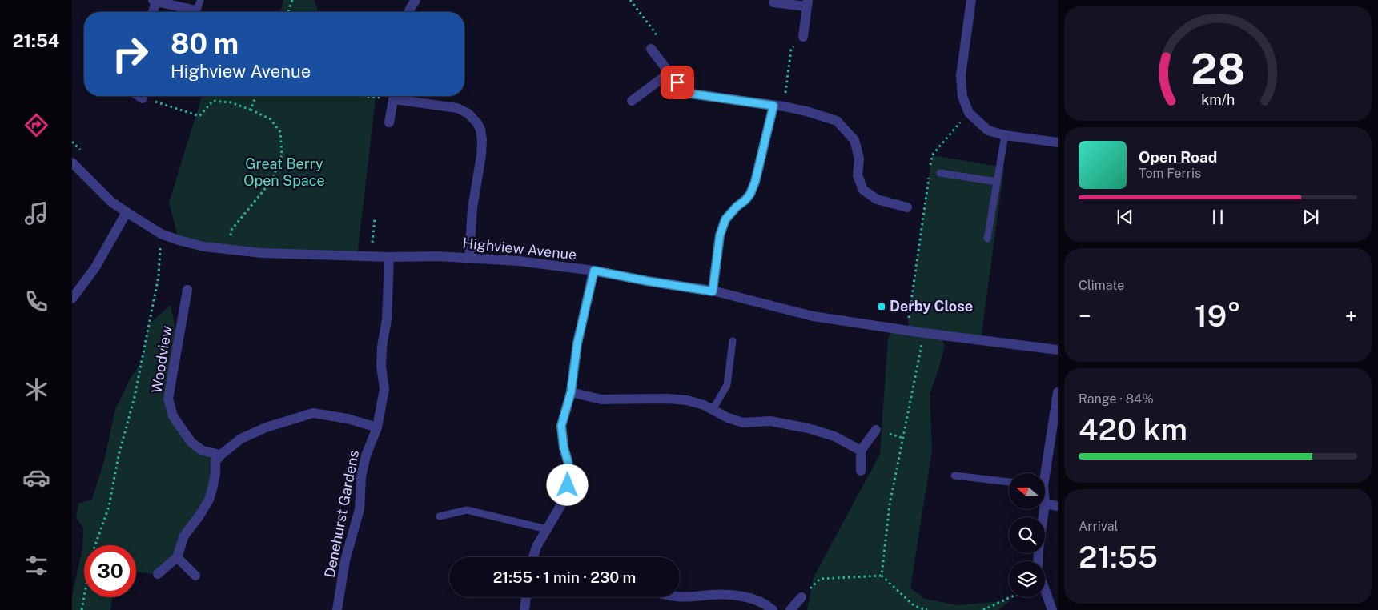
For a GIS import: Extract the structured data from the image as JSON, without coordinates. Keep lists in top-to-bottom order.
{
  "streets": {
    "street": ["Highview Avenue", "Woodview", "Denehurst Gardens"]
  },
  "crossings": [
    ["Highview Avenue", "Denehurst Gardens"]
  ],
  "parks": ["Great Berry Open Space"],
  "places": {
    "transit": ["Derby Close"]
  },
  "north": "left",
  "page": {
    "tabs": "21:54",
    "turn": ["80 m", "Highview Avenue"],
    "song": ["Open Road", "Tom Ferris"],
    "tile": [
      "Climate",
      ["Range · 84%", "420 km"],
      ["Arrival", "21:55"]
    ],
    "heat": ["−", "19°", "+"],
    "limit": "30",
    "trip": "21:55 · 1 min · 230 m",
    "gauge": ["28", "km/h"]
  }
}
